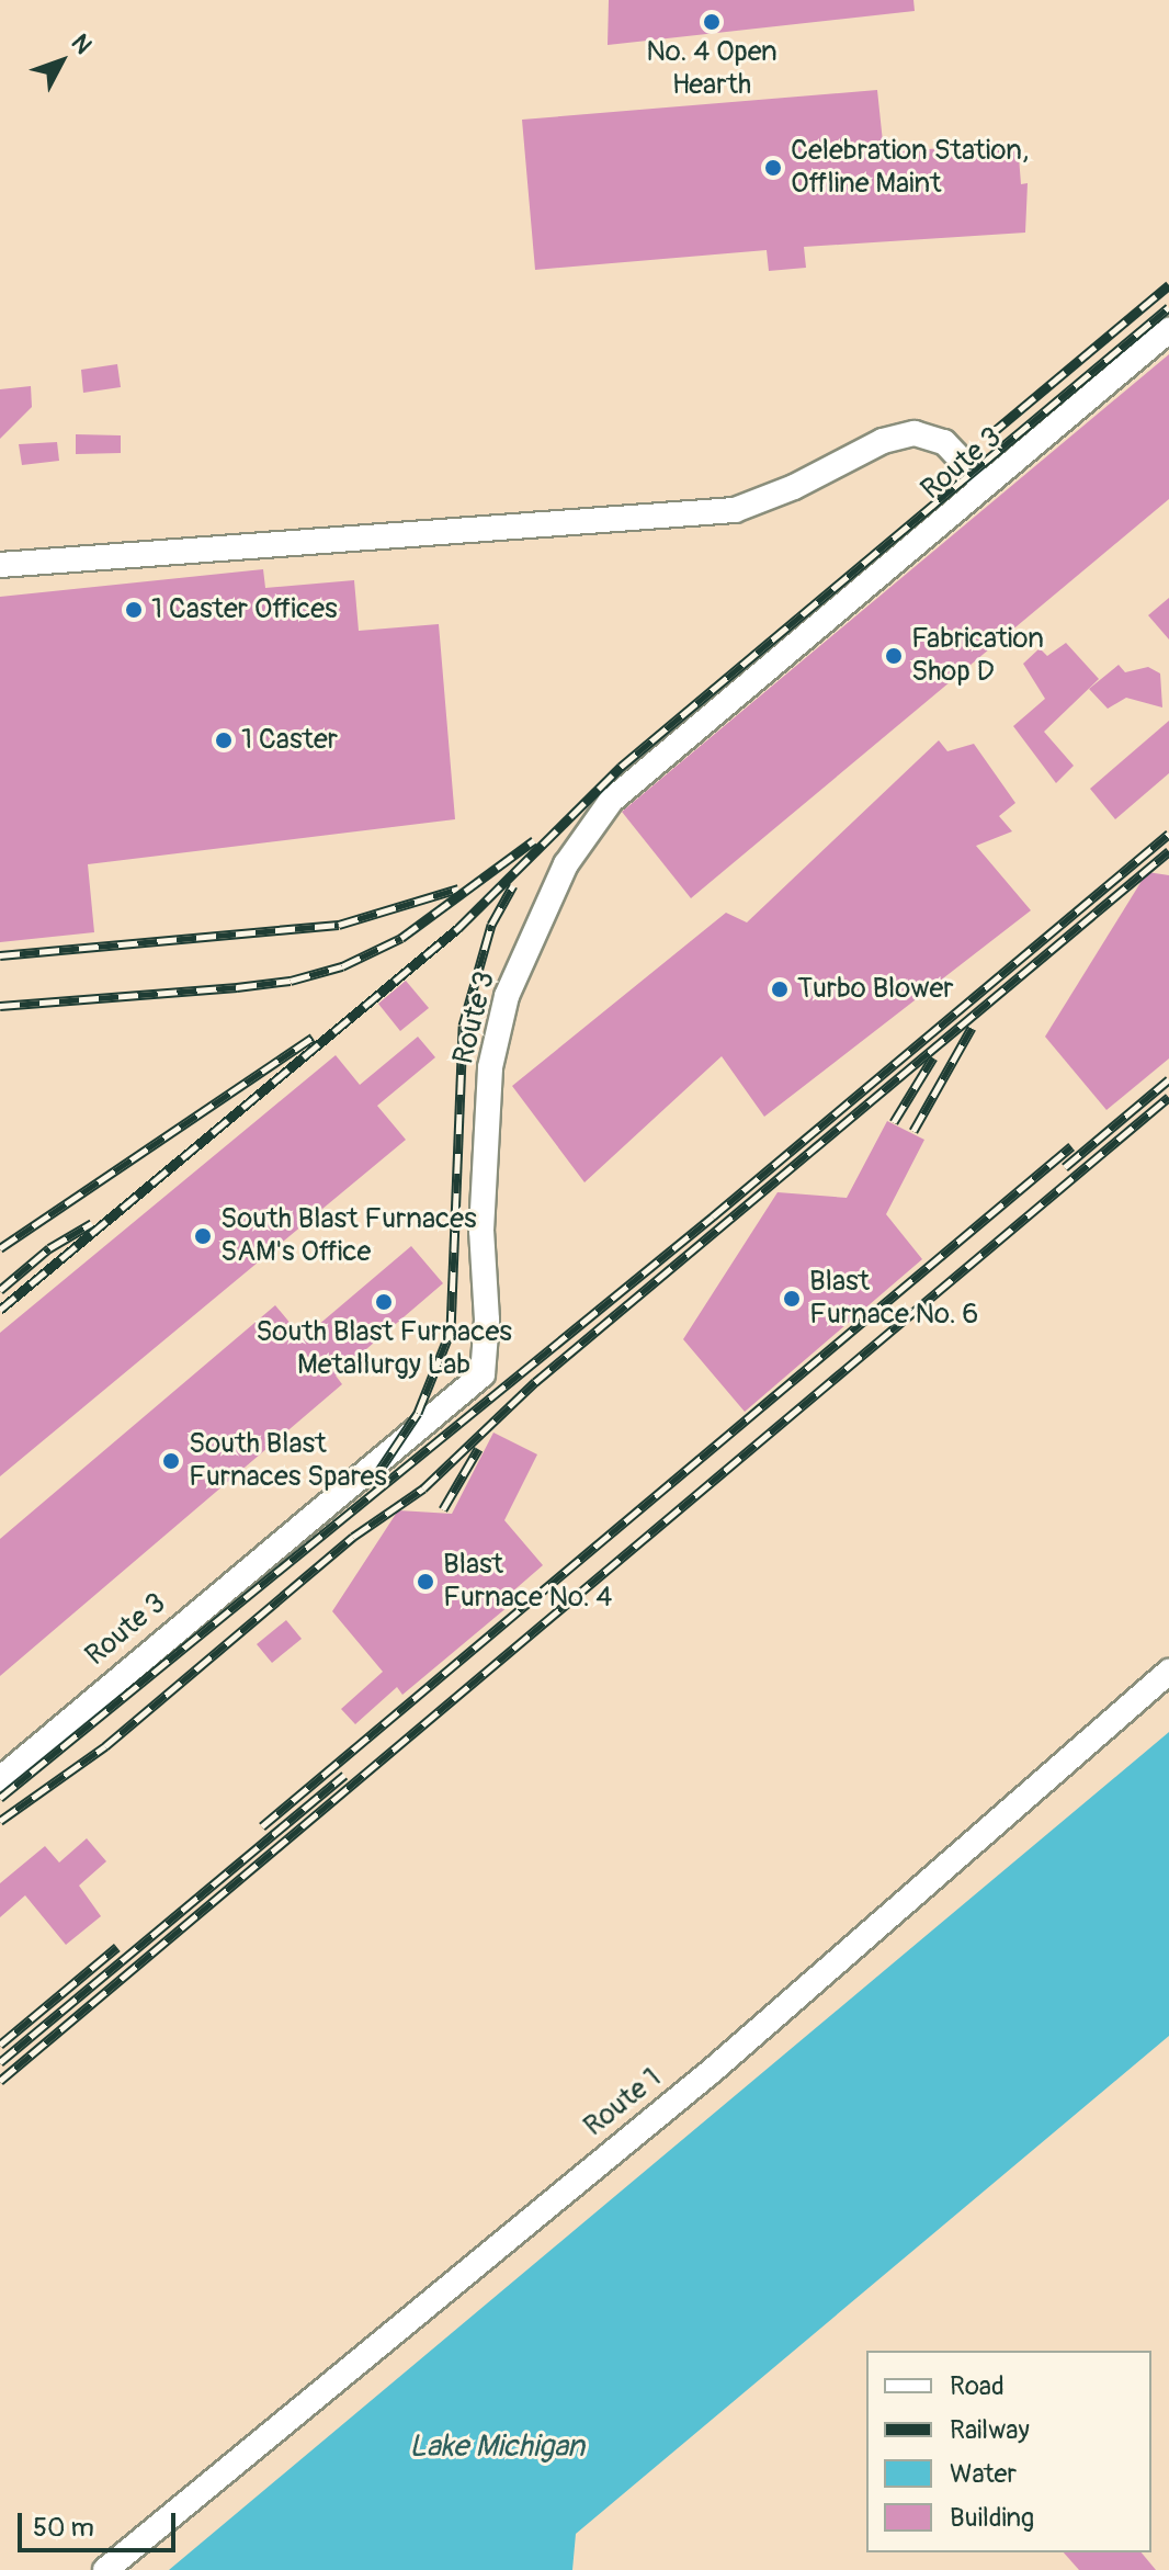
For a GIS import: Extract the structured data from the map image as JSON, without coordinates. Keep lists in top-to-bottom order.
{
  "streets": {
    "street": ["Route 3", "Route 1"]
  },
  "water": ["Lake Michigan"],
  "places": [
    "No. 4 Open Hearth",
    "Celebration Station, Offline Maint",
    "1 Caster Offices",
    "Fabrication Shop D",
    "1 Caster",
    "Turbo Blower",
    "South Blast Furnaces SAM's Office",
    "Blast Furnace No. 6",
    "South Blast Furnaces Metallurgy Lab",
    "South Blast Furnaces Spares",
    "Blast Furnace No. 4"
  ],
  "legend": [
    "Road",
    "Railway",
    "Water",
    "Building"
  ],
  "scale_bar": "50 m",
  "north": "top right"
}
